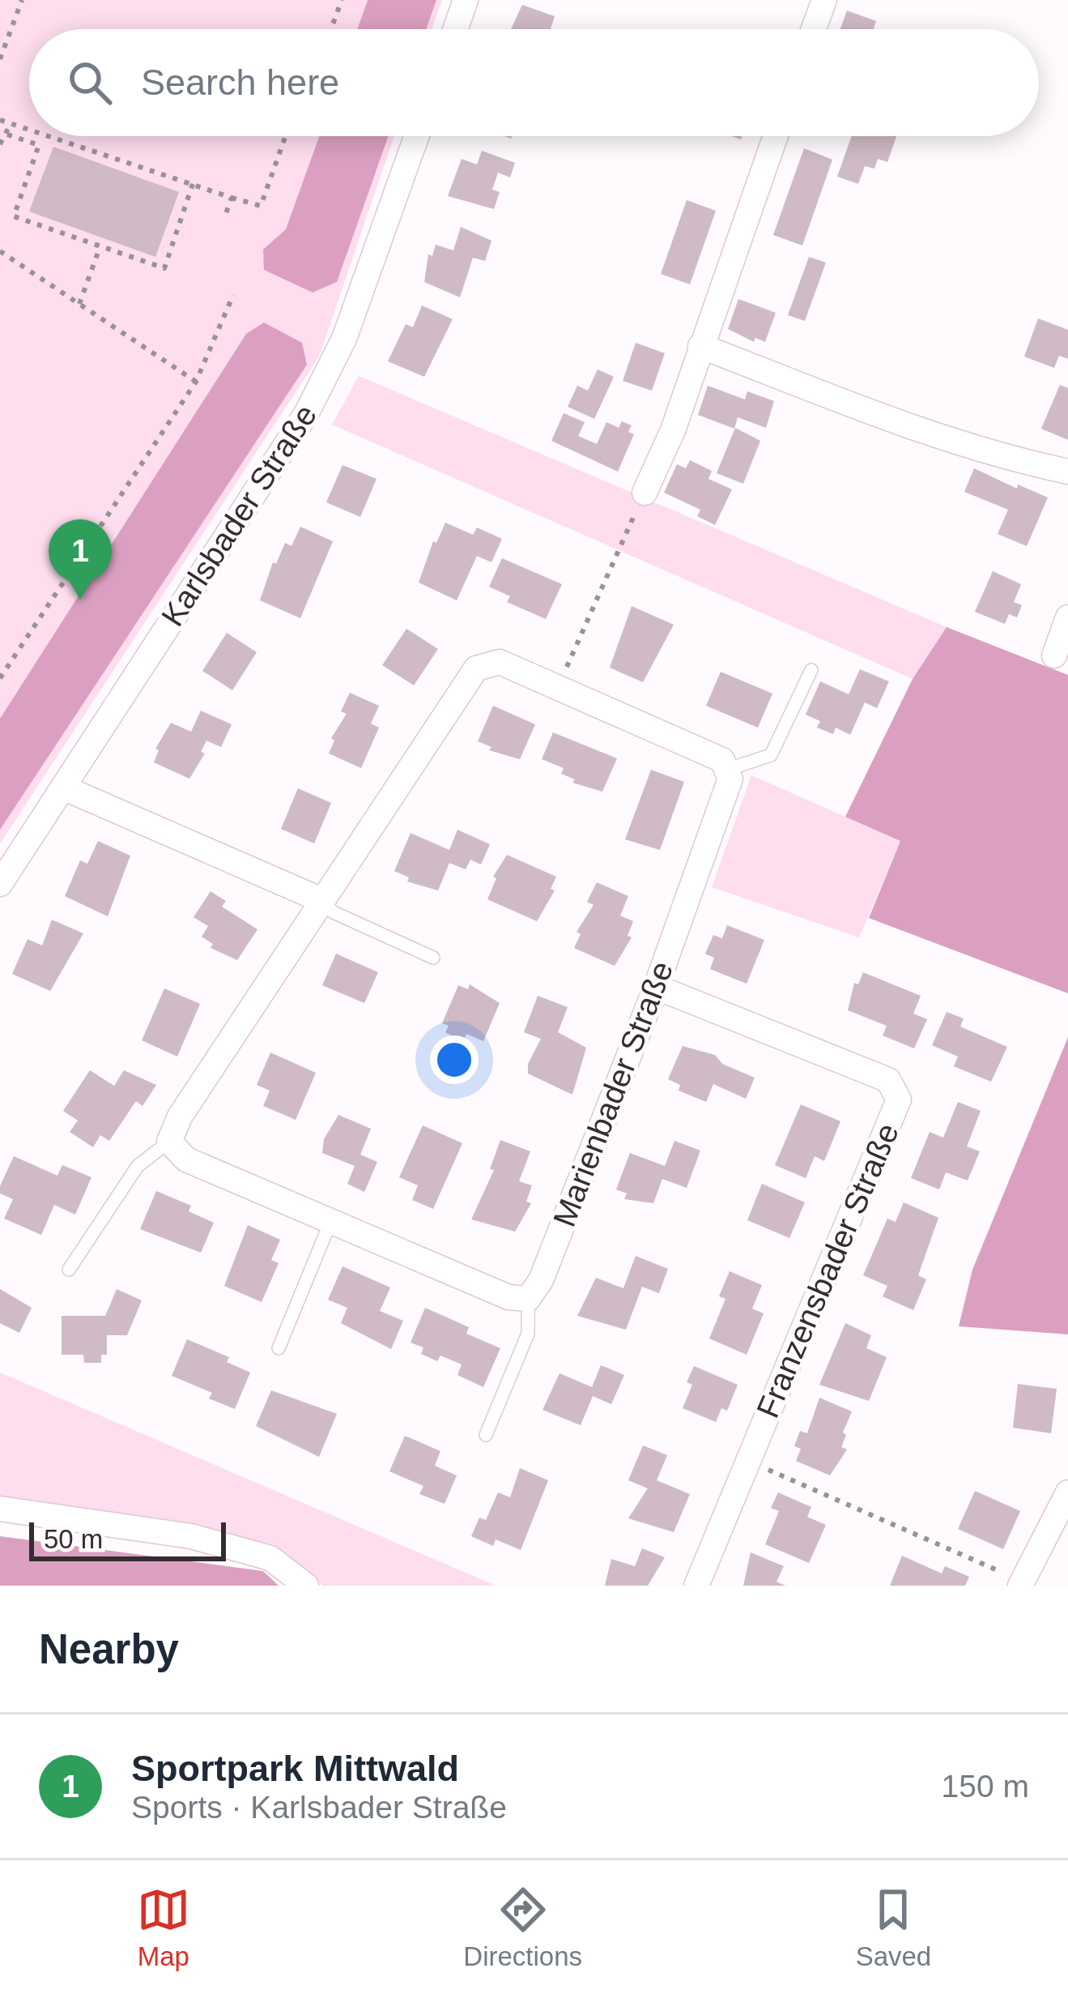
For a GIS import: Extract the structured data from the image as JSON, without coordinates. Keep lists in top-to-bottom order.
{
  "streets": {
    "street": ["Karlsbader Straße", "Marienbader Straße", "Franzensbader Straße"]
  },
  "crossings": [
    ["Marienbader Straße", "Franzensbader Straße"]
  ],
  "scale_bar": "50 m",
  "page": {
    "search": "Search here",
    "pins": "1",
    "scale": "50 m",
    "heading": "Nearby",
    "list": [
      {
        "mark": "1",
        "name": "Sportpark Mittwald",
        "note": "Sports · Karlsbader Straße",
        "value": "150 m"
      }
    ],
    "nav": ["Map", "Directions", "Saved"]
  }
}
